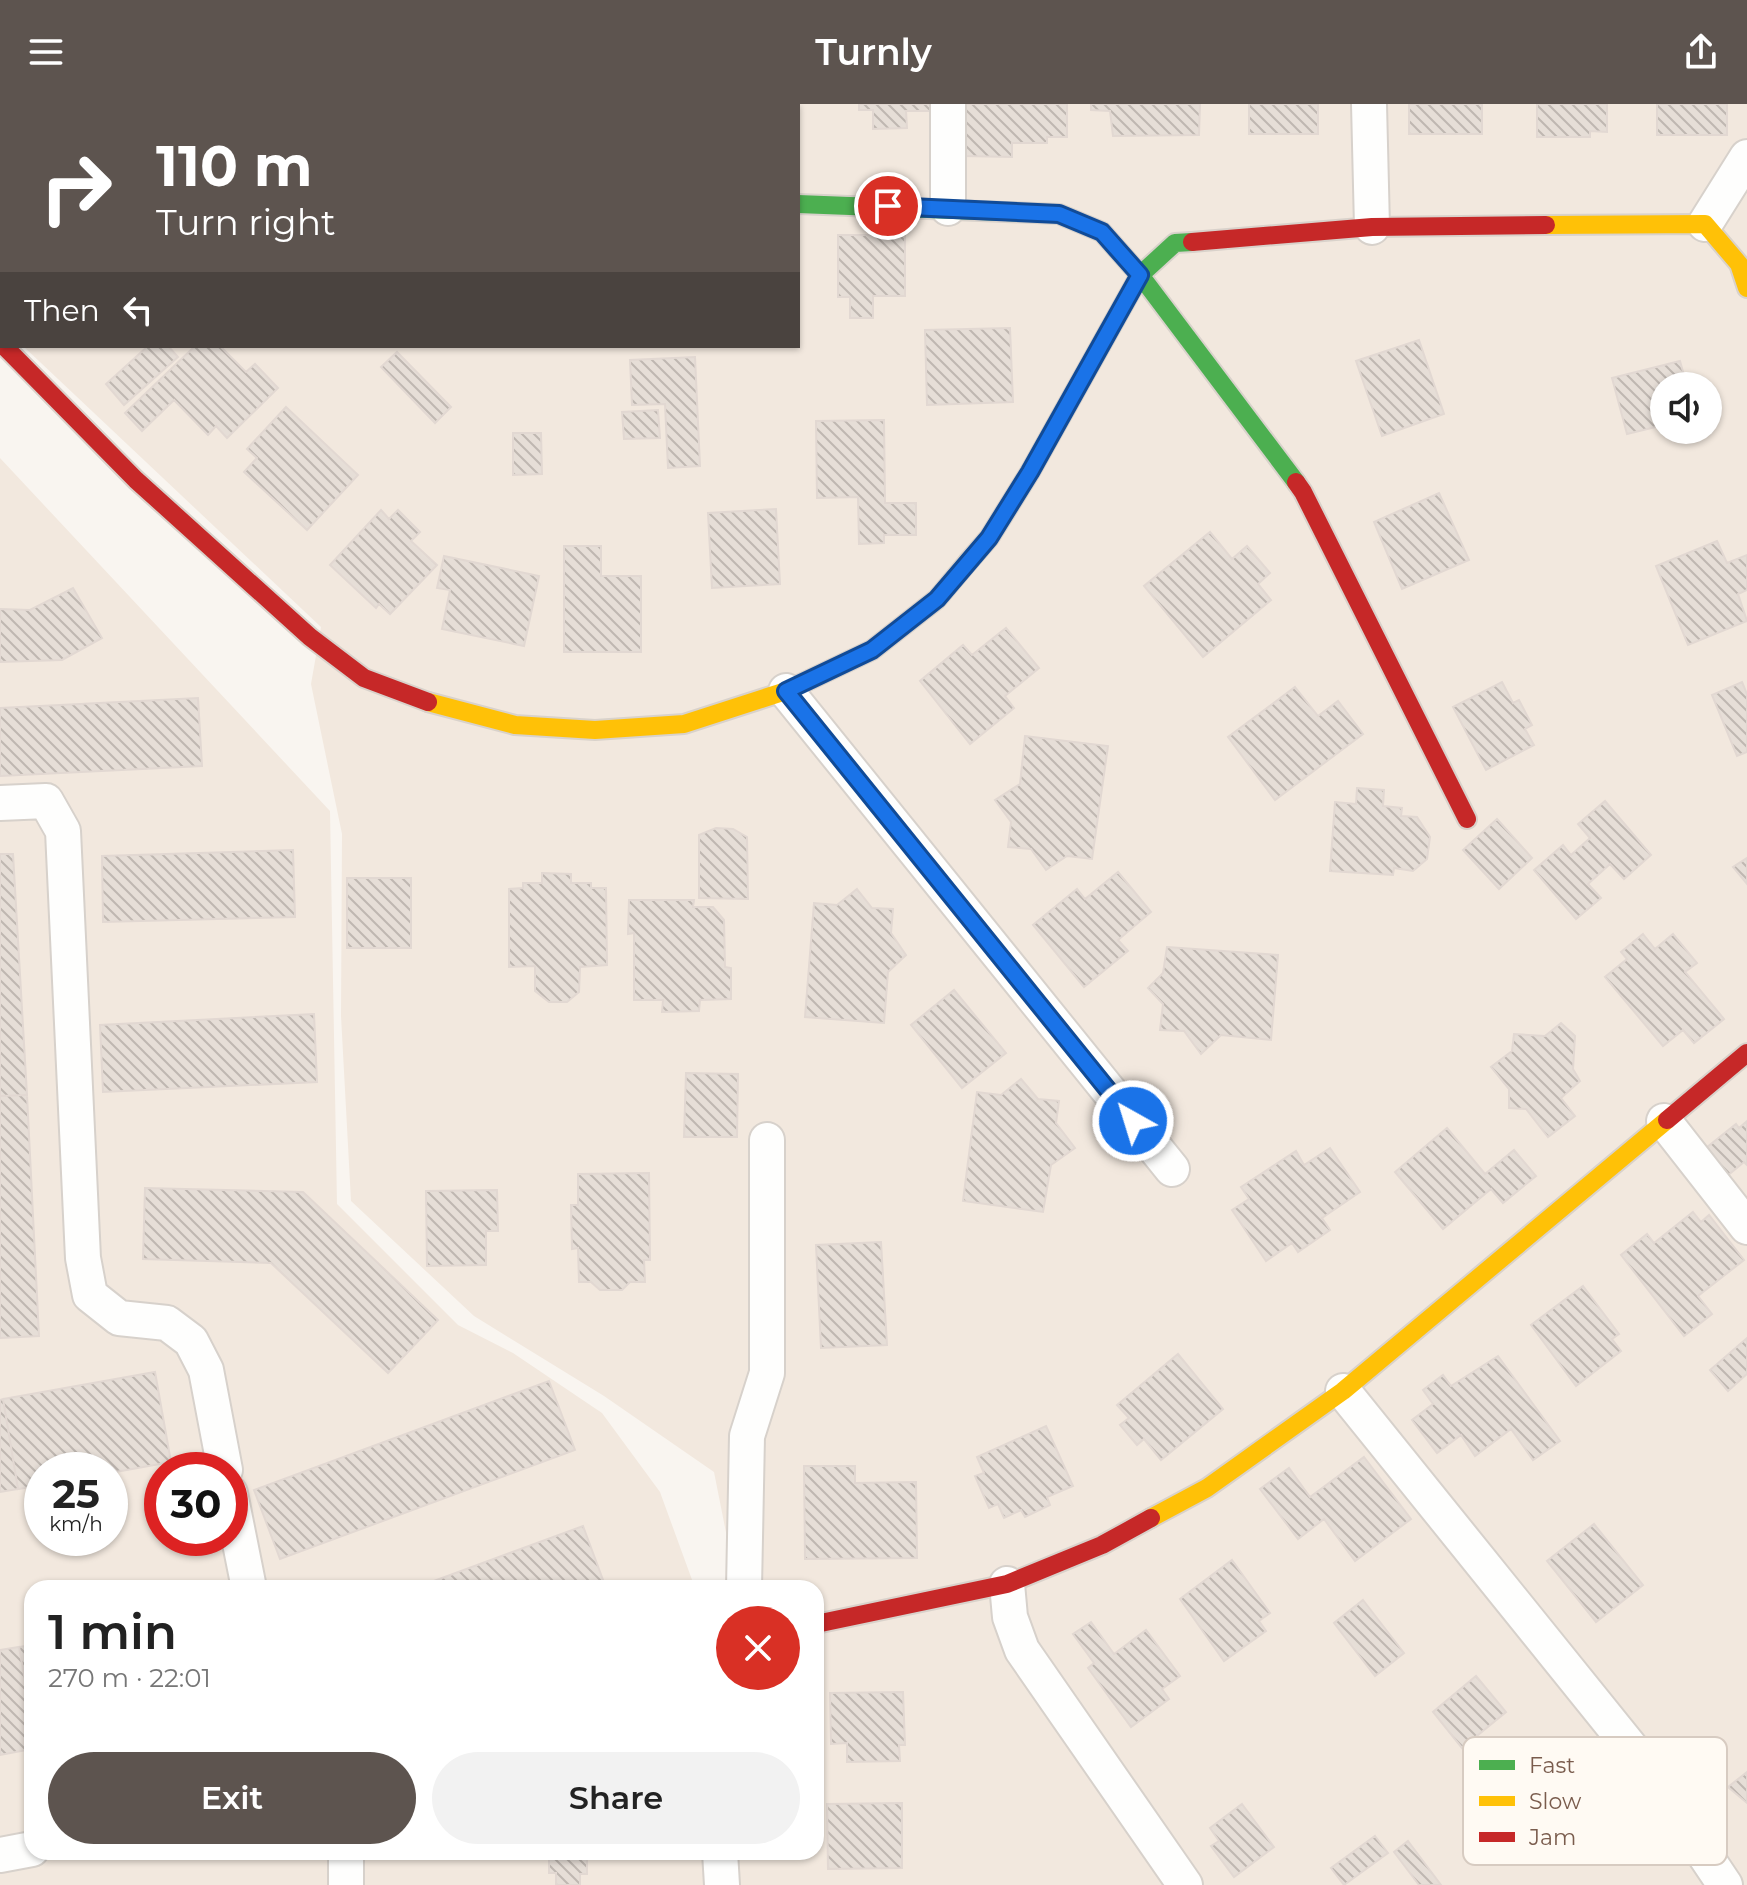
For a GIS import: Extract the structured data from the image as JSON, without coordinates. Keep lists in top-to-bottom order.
{
  "legend": ["Fast", "Slow", "Jam"],
  "page": {
    "header": "Turnly",
    "turn": ["110 m", "Turn right"],
    "then": "Then",
    "speed": "25 km/h",
    "limit": "30",
    "heading": ["1 min", "270 m · 22:01"],
    "buttons": ["Exit", "Share"]
  }
}
